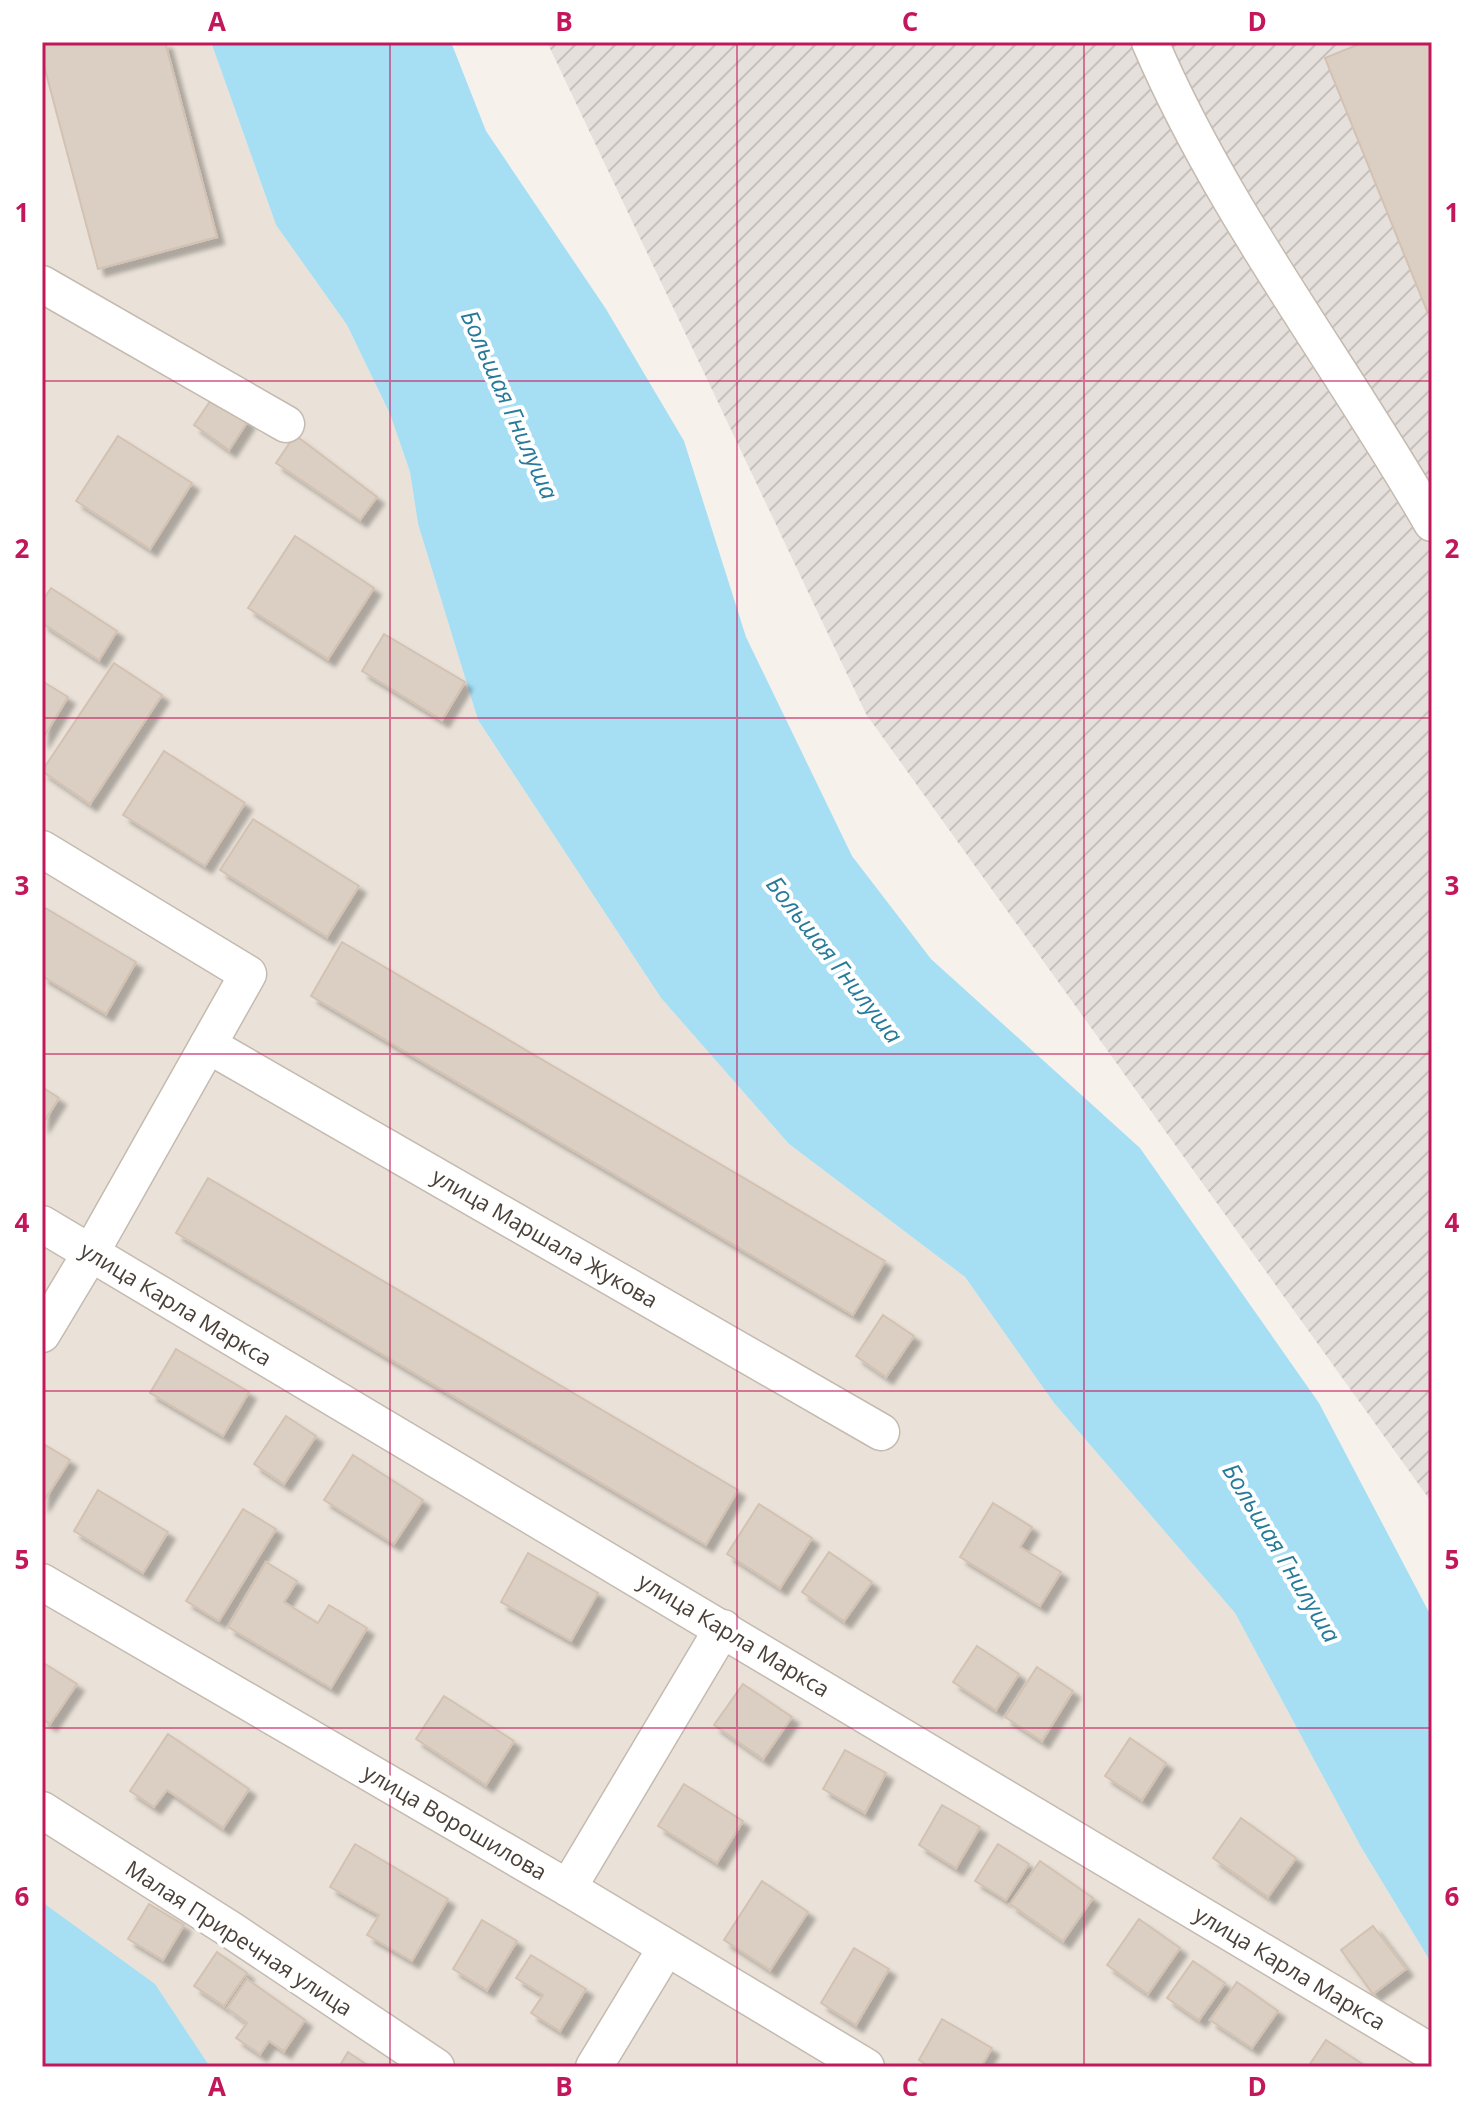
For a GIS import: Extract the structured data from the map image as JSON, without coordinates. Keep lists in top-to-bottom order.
{
  "streets": {
    "street": [
      "улица Маршала Жукова",
      "улица Карла Маркса",
      "улица Ворошилова",
      "Малая Приречная улица"
    ]
  },
  "water": ["Большая Гнилуша"],
  "grid": {
    "columns": [
      "A",
      "B",
      "C",
      "D"
    ],
    "rows": [
      "1",
      "2",
      "3",
      "4",
      "5",
      "6"
    ]
  }
}
